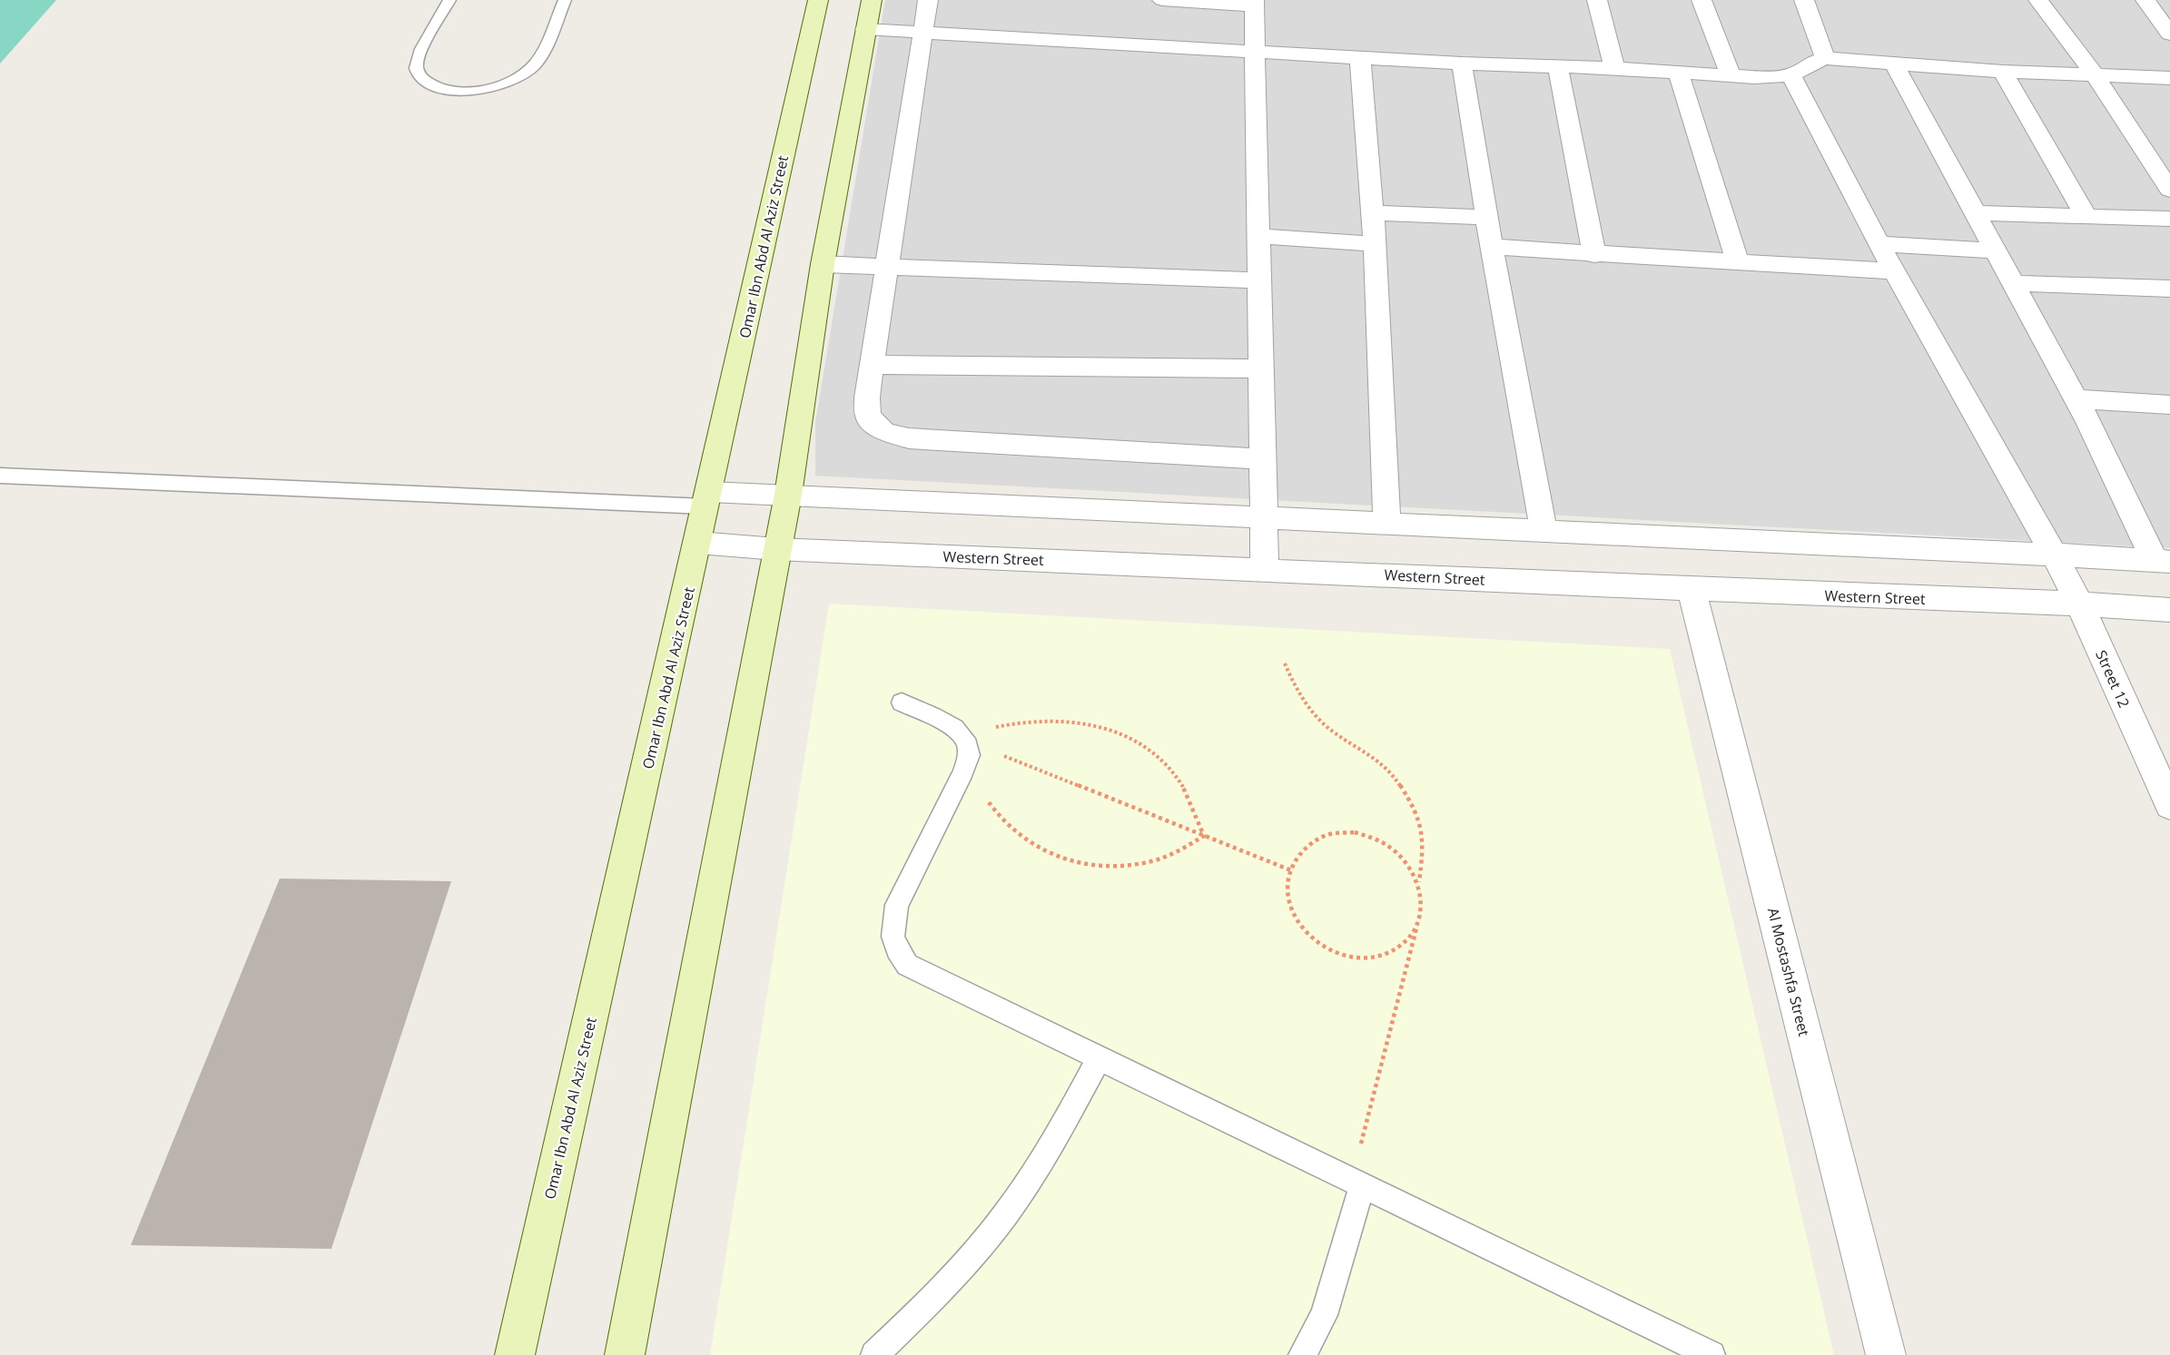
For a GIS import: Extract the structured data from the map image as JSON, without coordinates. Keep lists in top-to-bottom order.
{
  "streets": {
    "main road": ["Omar Ibn Abd Al Aziz Street"],
    "street": ["Western Street", "Street 12", "Al Mostashfa Street"]
  },
  "crossings": [
    ["Omar Ibn Abd Al Aziz Street", "Western Street"],
    ["Western Street", "Street 12"],
    ["Western Street", "Al Mostashfa Street"]
  ]
}
